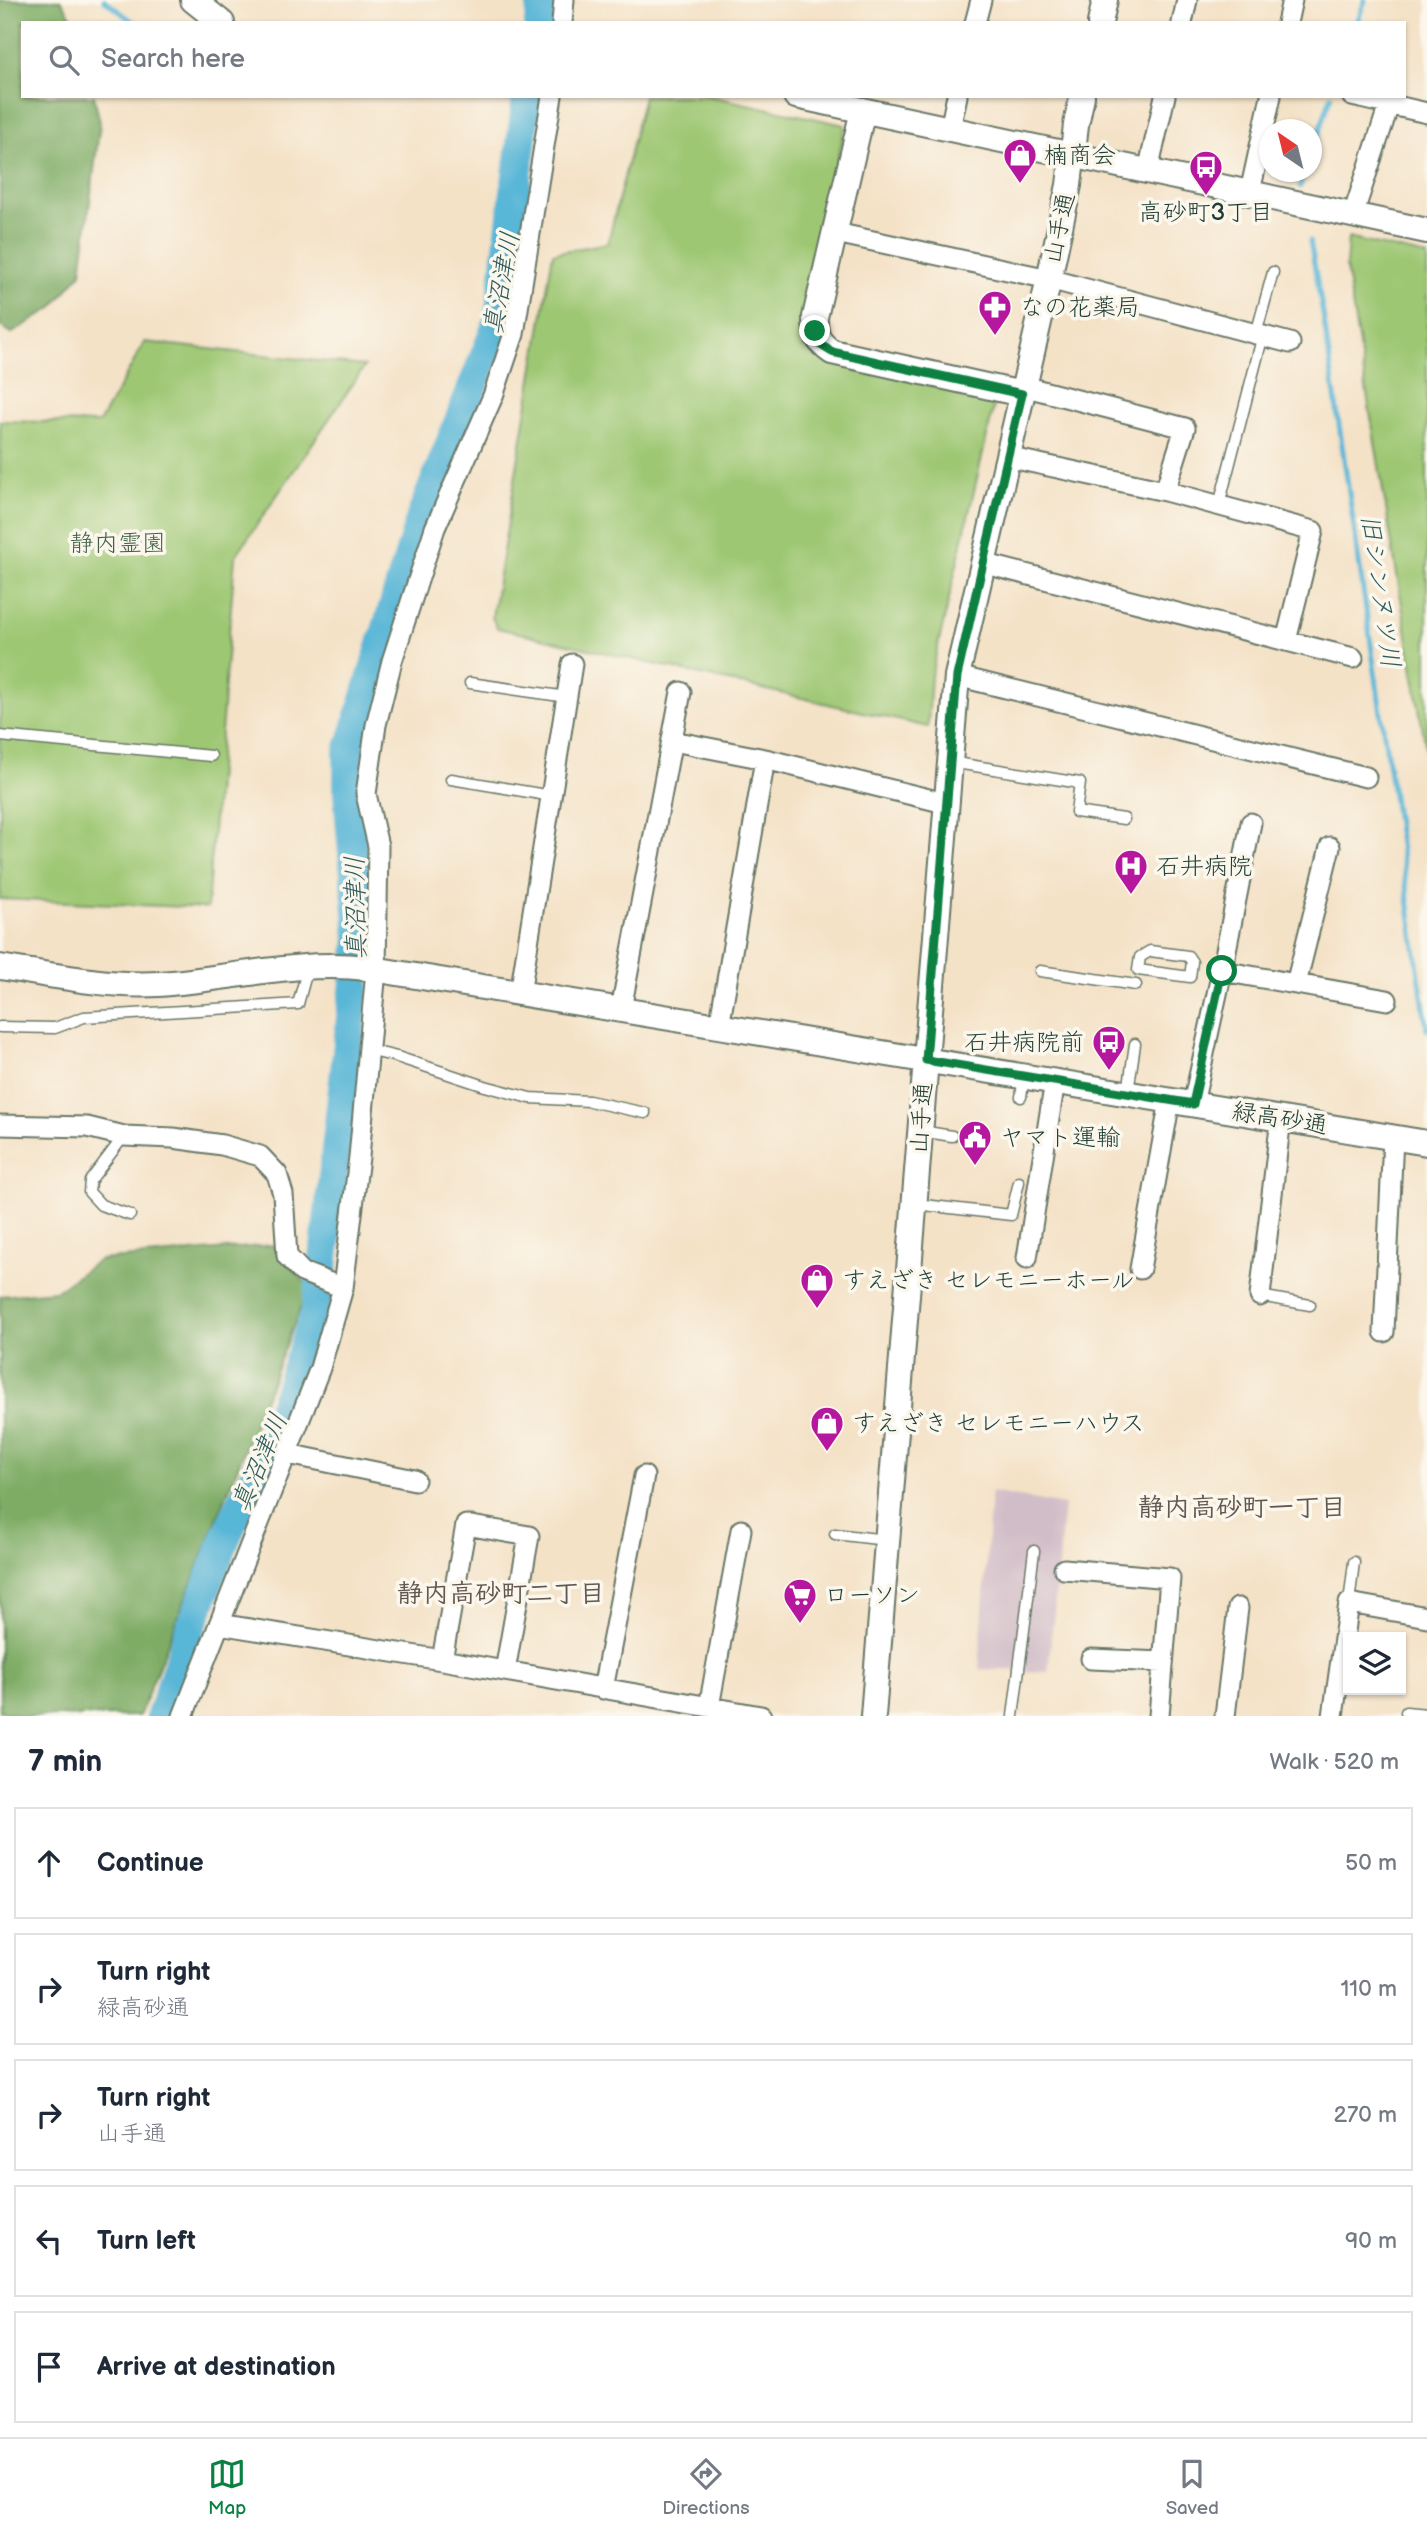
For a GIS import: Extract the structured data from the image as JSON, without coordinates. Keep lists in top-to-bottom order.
{
  "streets": {
    "street": ["山手通", "緑高砂通"]
  },
  "crossings": [
    ["山手通", "緑高砂通"]
  ],
  "districts": ["静内高砂町一丁目", "静内高砂町二丁目"],
  "water": ["真沼津川", "旧シンヌツ川"],
  "parks": ["静内霊園"],
  "places": {
    "shop": ["楠商会", "すえざき セレモニーホール", "すえざき セレモニーハウス"],
    "bus stop": ["高砂町3丁目", "石井病院前"],
    "pharmacy": ["なの花薬局"],
    "hospital": ["石井病院"],
    "public building": ["ヤマト運輸"],
    "supermarket": ["ローソン"]
  },
  "north": "top left",
  "page": {
    "search": "Search here",
    "heading": ["7 min", "Walk · 520 m"],
    "list": [
      ["Continue", "50 m"],
      ["Turn right", "緑高砂通", "110 m"],
      ["Turn right", "山手通", "270 m"],
      ["Turn left", "90 m"],
      "Arrive at destination"
    ],
    "nav": ["Map", "Directions", "Saved"]
  }
}
